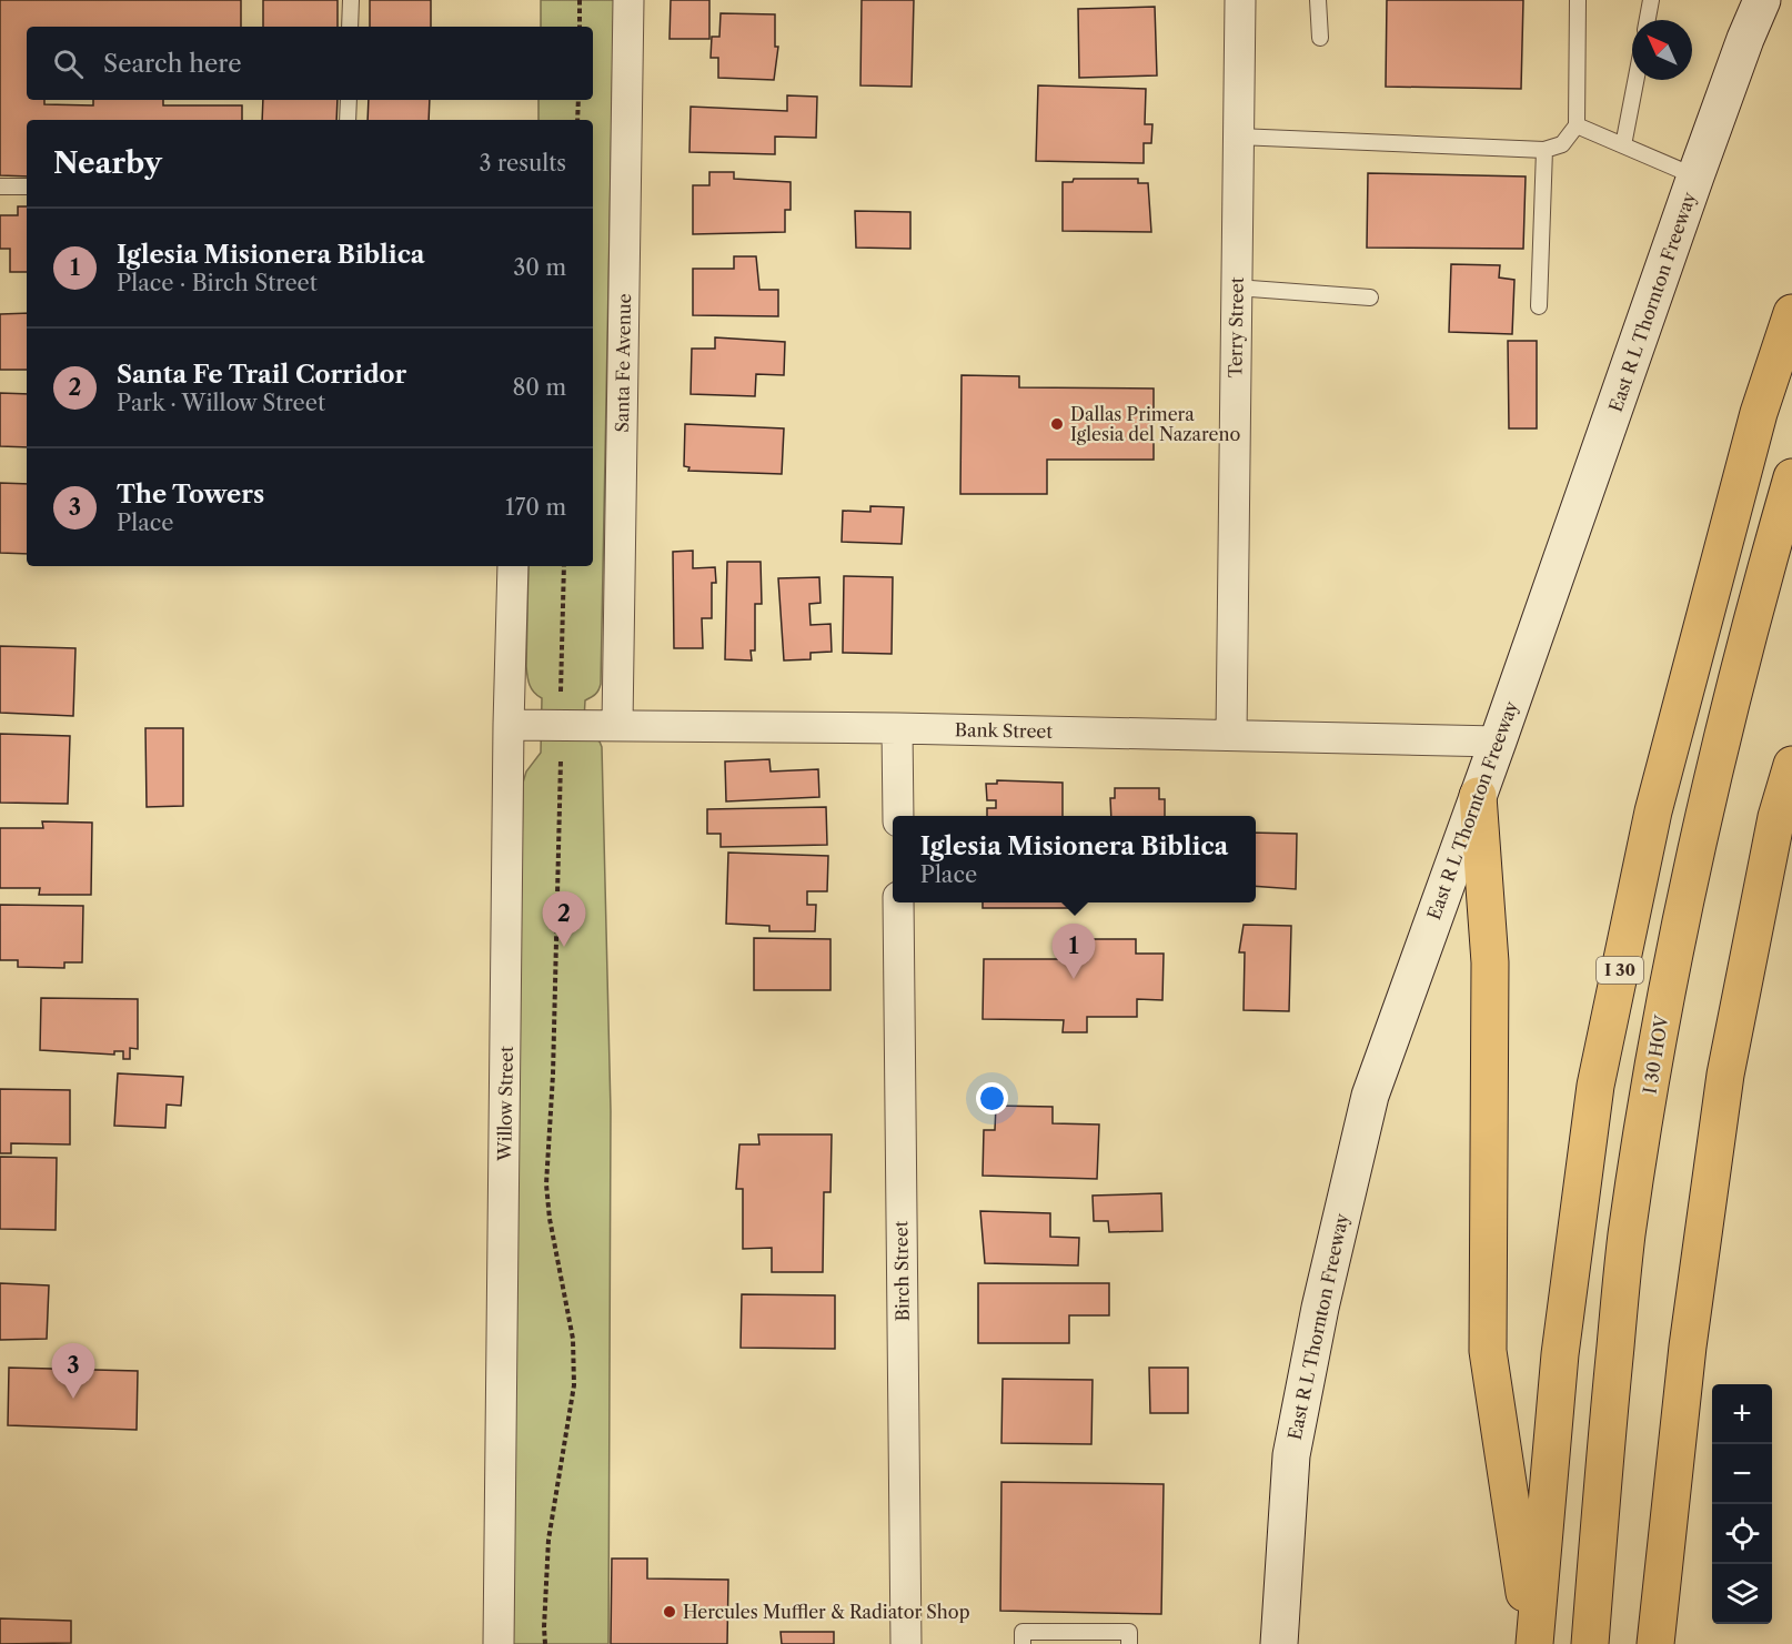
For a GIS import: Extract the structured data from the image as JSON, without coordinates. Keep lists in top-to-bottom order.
{
  "streets": {
    "highway": ["I 30", "I 30 HOV"],
    "main road": ["East R L Thornton Freeway"],
    "street": [
      "Terry Street",
      "Santa Fe Avenue",
      "Bank Street",
      "Willow Street",
      "Birch Street"
    ]
  },
  "crossings": [
    ["East R L Thornton Freeway", "Bank Street"],
    ["Terry Street", "Bank Street"],
    ["Santa Fe Avenue", "Bank Street"],
    ["Bank Street", "Willow Street"]
  ],
  "places": ["Dallas Primera Iglesia del Nazareno", "Hercules Muffler & Radiator Shop"],
  "north": "top left",
  "page": {
    "search": "Search here",
    "heading": ["Nearby", "3 results"],
    "list": [
      {
        "mark": "1",
        "name": "Iglesia Misionera Biblica",
        "note": "Place · Birch Street",
        "value": "30 m"
      },
      {
        "mark": "2",
        "name": "Santa Fe Trail Corridor",
        "note": "Park · Willow Street",
        "value": "80 m"
      },
      {
        "mark": "3",
        "name": "The Towers",
        "note": "Place",
        "value": "170 m"
      }
    ],
    "popup": ["Iglesia Misionera Biblica", "Place"],
    "pins": ["2", "1", "3"],
    "map_buttons": ["+", "−"]
  }
}
